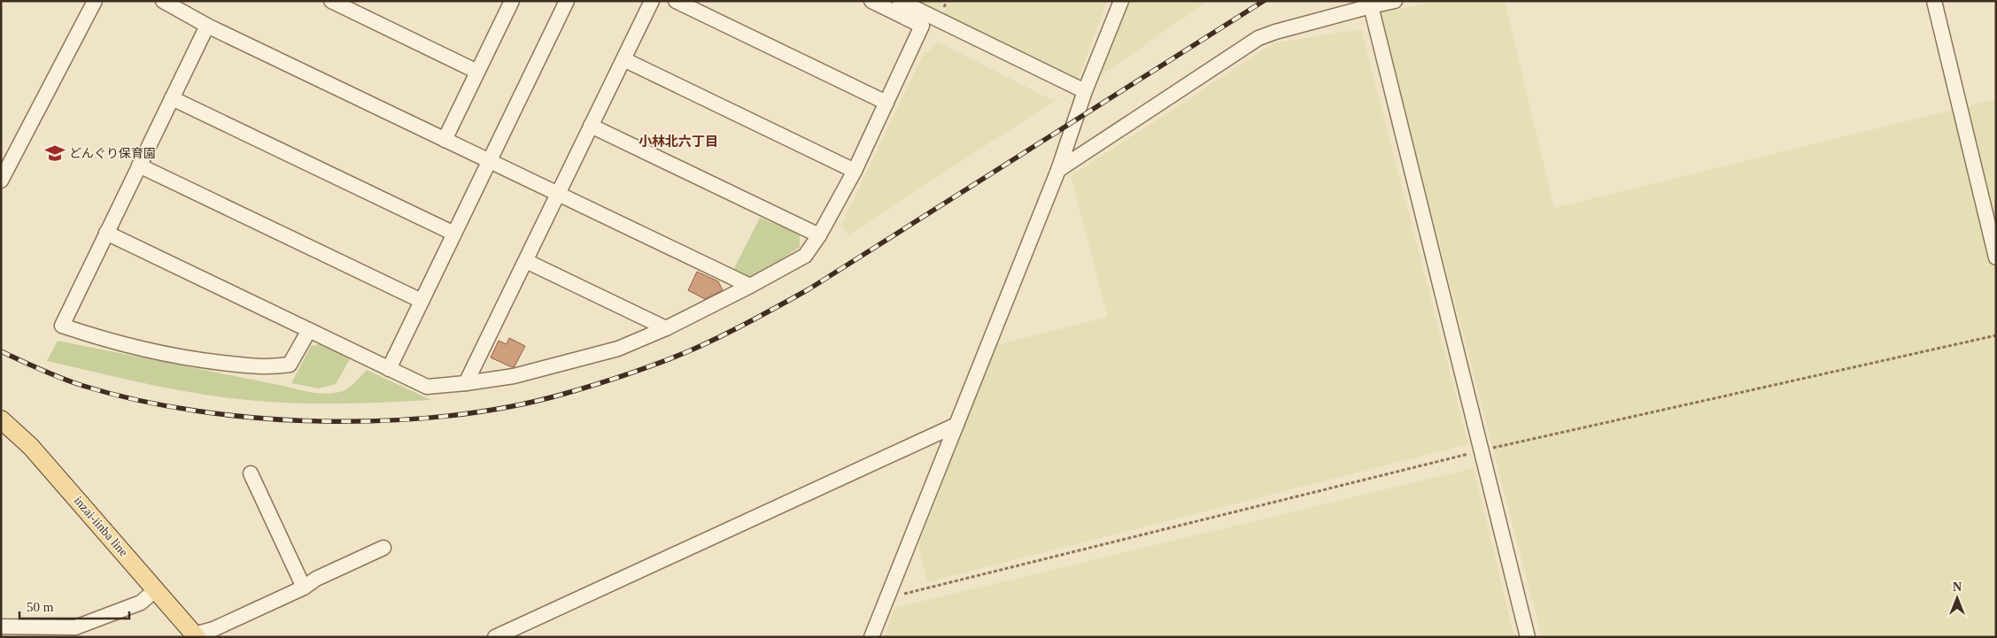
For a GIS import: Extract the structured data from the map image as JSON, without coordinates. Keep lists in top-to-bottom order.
{
  "streets": {
    "main road": ["inzai-iinba line"]
  },
  "districts": ["小林北六丁目"],
  "places": {
    "school or university": ["どんぐり保育園"]
  },
  "scale_bar": "50 m",
  "north": "top"
}
